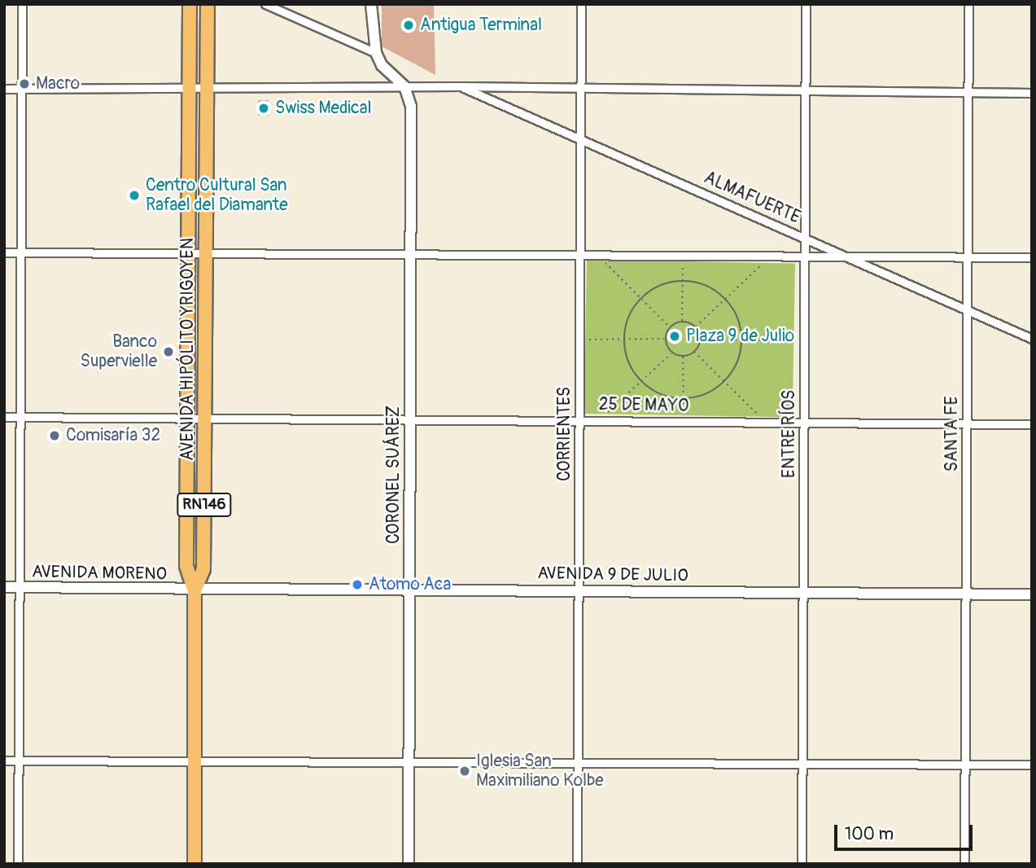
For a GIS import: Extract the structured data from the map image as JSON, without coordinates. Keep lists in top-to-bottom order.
{
  "streets": {
    "highway": ["AVENIDA HIPÓLITO YRIGOYEN", "RN146"],
    "street": [
      "ALMAFUERTE",
      "25 DE MAYO",
      "CORRIENTES",
      "ENTRE RÍOS",
      "SANTA FE",
      "CORONEL SUÁREZ",
      "AVENIDA MORENO",
      "AVENIDA 9 DE JULIO"
    ]
  },
  "crossings": [
    ["ALMAFUERTE", "CORRIENTES"],
    ["ALMAFUERTE", "ENTRE RÍOS"],
    ["ALMAFUERTE", "SANTA FE"],
    ["AVENIDA HIPÓLITO YRIGOYEN", "25 DE MAYO"],
    ["AVENIDA HIPÓLITO YRIGOYEN", "AVENIDA MORENO"],
    ["AVENIDA HIPÓLITO YRIGOYEN", "AVENIDA 9 DE JULIO"],
    ["25 DE MAYO", "CORRIENTES"],
    ["25 DE MAYO", "ENTRE RÍOS"],
    ["25 DE MAYO", "SANTA FE"],
    ["25 DE MAYO", "CORONEL SUÁREZ"],
    ["CORRIENTES", "AVENIDA 9 DE JULIO"],
    ["ENTRE RÍOS", "AVENIDA 9 DE JULIO"],
    ["SANTA FE", "AVENIDA 9 DE JULIO"],
    ["CORONEL SUÁREZ", "AVENIDA 9 DE JULIO"],
    ["AVENIDA MORENO", "AVENIDA 9 DE JULIO"]
  ],
  "places": [
    "Antigua Terminal",
    "Macro",
    "Swiss Medical",
    "Centro Cultural San Rafael del Diamante",
    "Plaza 9 de Julio",
    "Banco Supervielle",
    "Comisaría 32",
    "Atomo Aca",
    "Iglesia San Maximiliano Kolbe"
  ],
  "scale_bar": "100 m"
}
